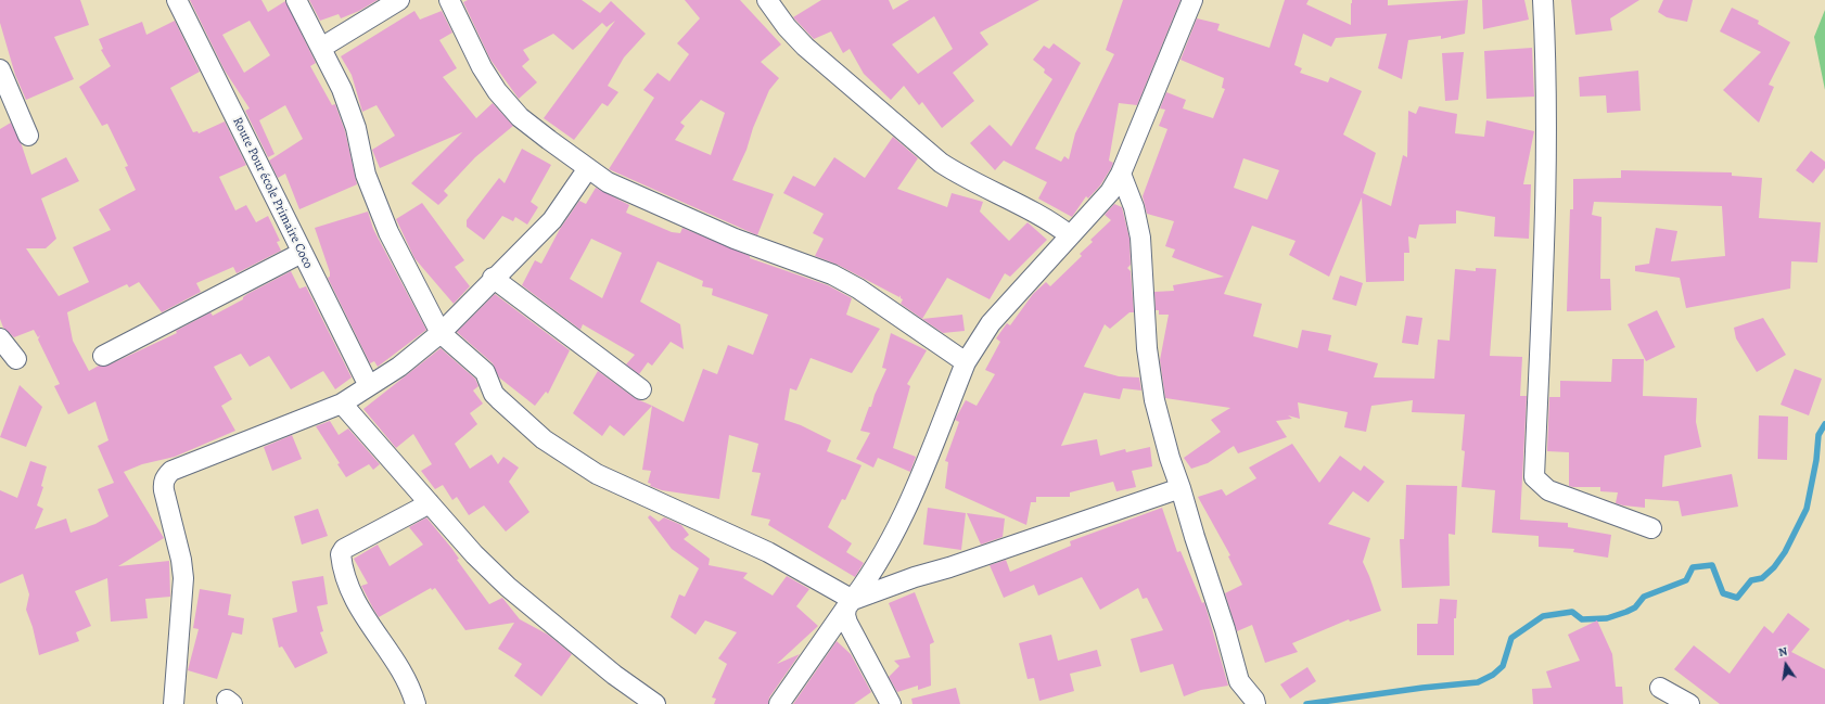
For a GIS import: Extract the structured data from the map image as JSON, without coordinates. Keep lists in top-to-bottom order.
{
  "streets": {
    "street": ["Route Pour école Primaire Coco"]
  },
  "north": "top"
}
